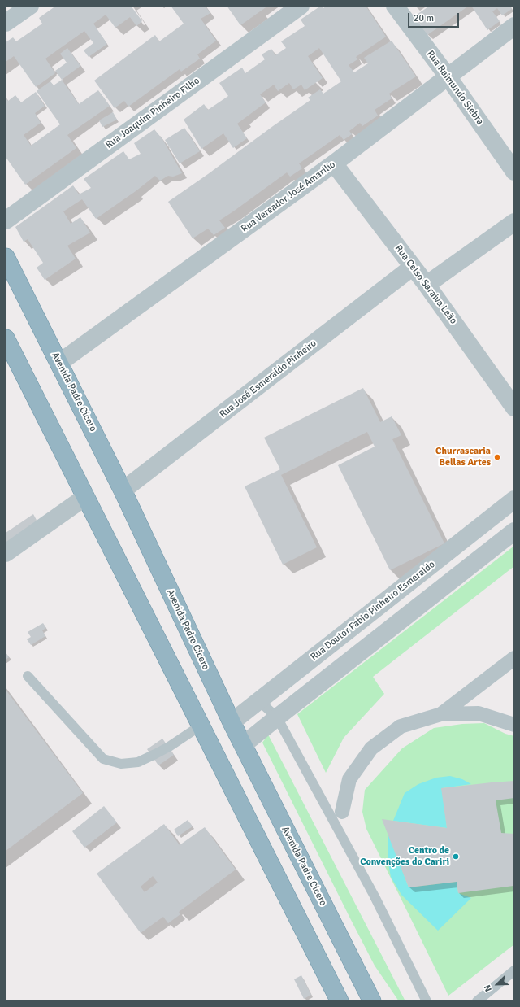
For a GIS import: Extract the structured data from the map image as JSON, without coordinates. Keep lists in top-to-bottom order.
{
  "streets": {
    "highway": ["Avenida Padre Cícero"],
    "street": [
      "Rua Raimundo Siebra",
      "Rua Joaquim Pinheiro Filho",
      "Rua Vereador José Amarilio",
      "Rua Celso Saraiva Leão",
      "Rua José Esmeraldo Pinheiro",
      "Rua Doutor Fabio Pinheiro Esmeraldo"
    ]
  },
  "crossings": [
    ["Rua Raimundo Siebra", "Rua Vereador José Amarilio"],
    ["Rua Vereador José Amarilio", "Rua Celso Saraiva Leão"],
    ["Rua Vereador José Amarilio", "Avenida Padre Cícero"],
    ["Rua Celso Saraiva Leão", "Rua José Esmeraldo Pinheiro"],
    ["Rua José Esmeraldo Pinheiro", "Avenida Padre Cícero"],
    ["Avenida Padre Cícero", "Rua Doutor Fabio Pinheiro Esmeraldo"]
  ],
  "places": ["Churrascaria Bellas Artes", "Centro de Convenções do Cariri"],
  "scale_bar": "20 m",
  "north": "bottom left"
}
